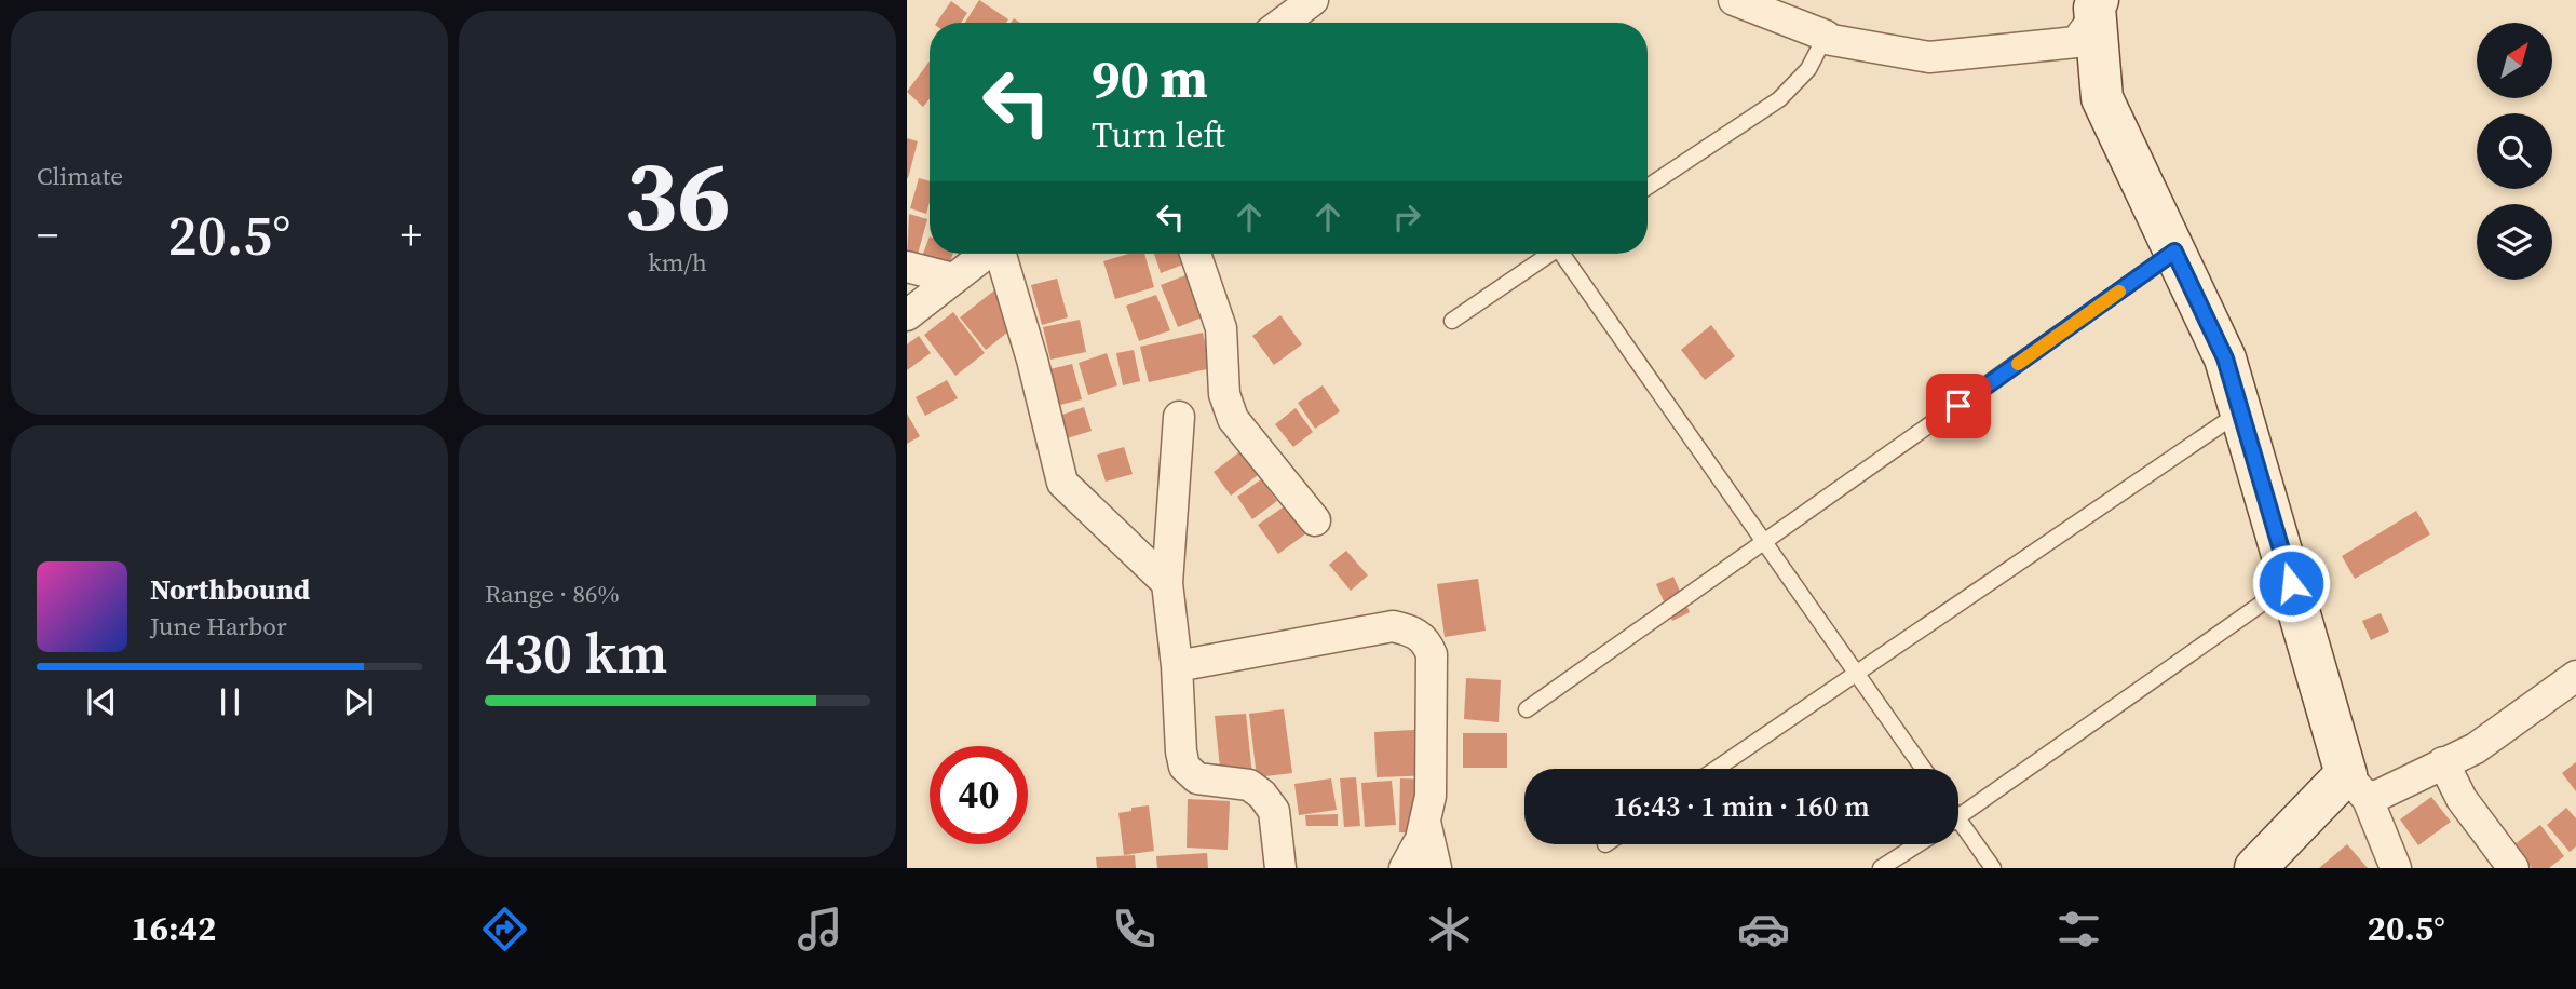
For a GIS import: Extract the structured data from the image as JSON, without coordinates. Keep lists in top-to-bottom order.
{
  "north": "top right",
  "page": {
    "tile": [
      "Climate",
      ["36", "km/h"],
      ["Range · 86%", "430 km"]
    ],
    "turn": ["90 m", "Turn left"],
    "heat": ["−", "20.5°", "+"],
    "song": ["Northbound", "June Harbor"],
    "limit": "40",
    "trip": "16:43 · 1 min · 160 m",
    "tabs": ["16:42", "20.5°"]
  }
}
